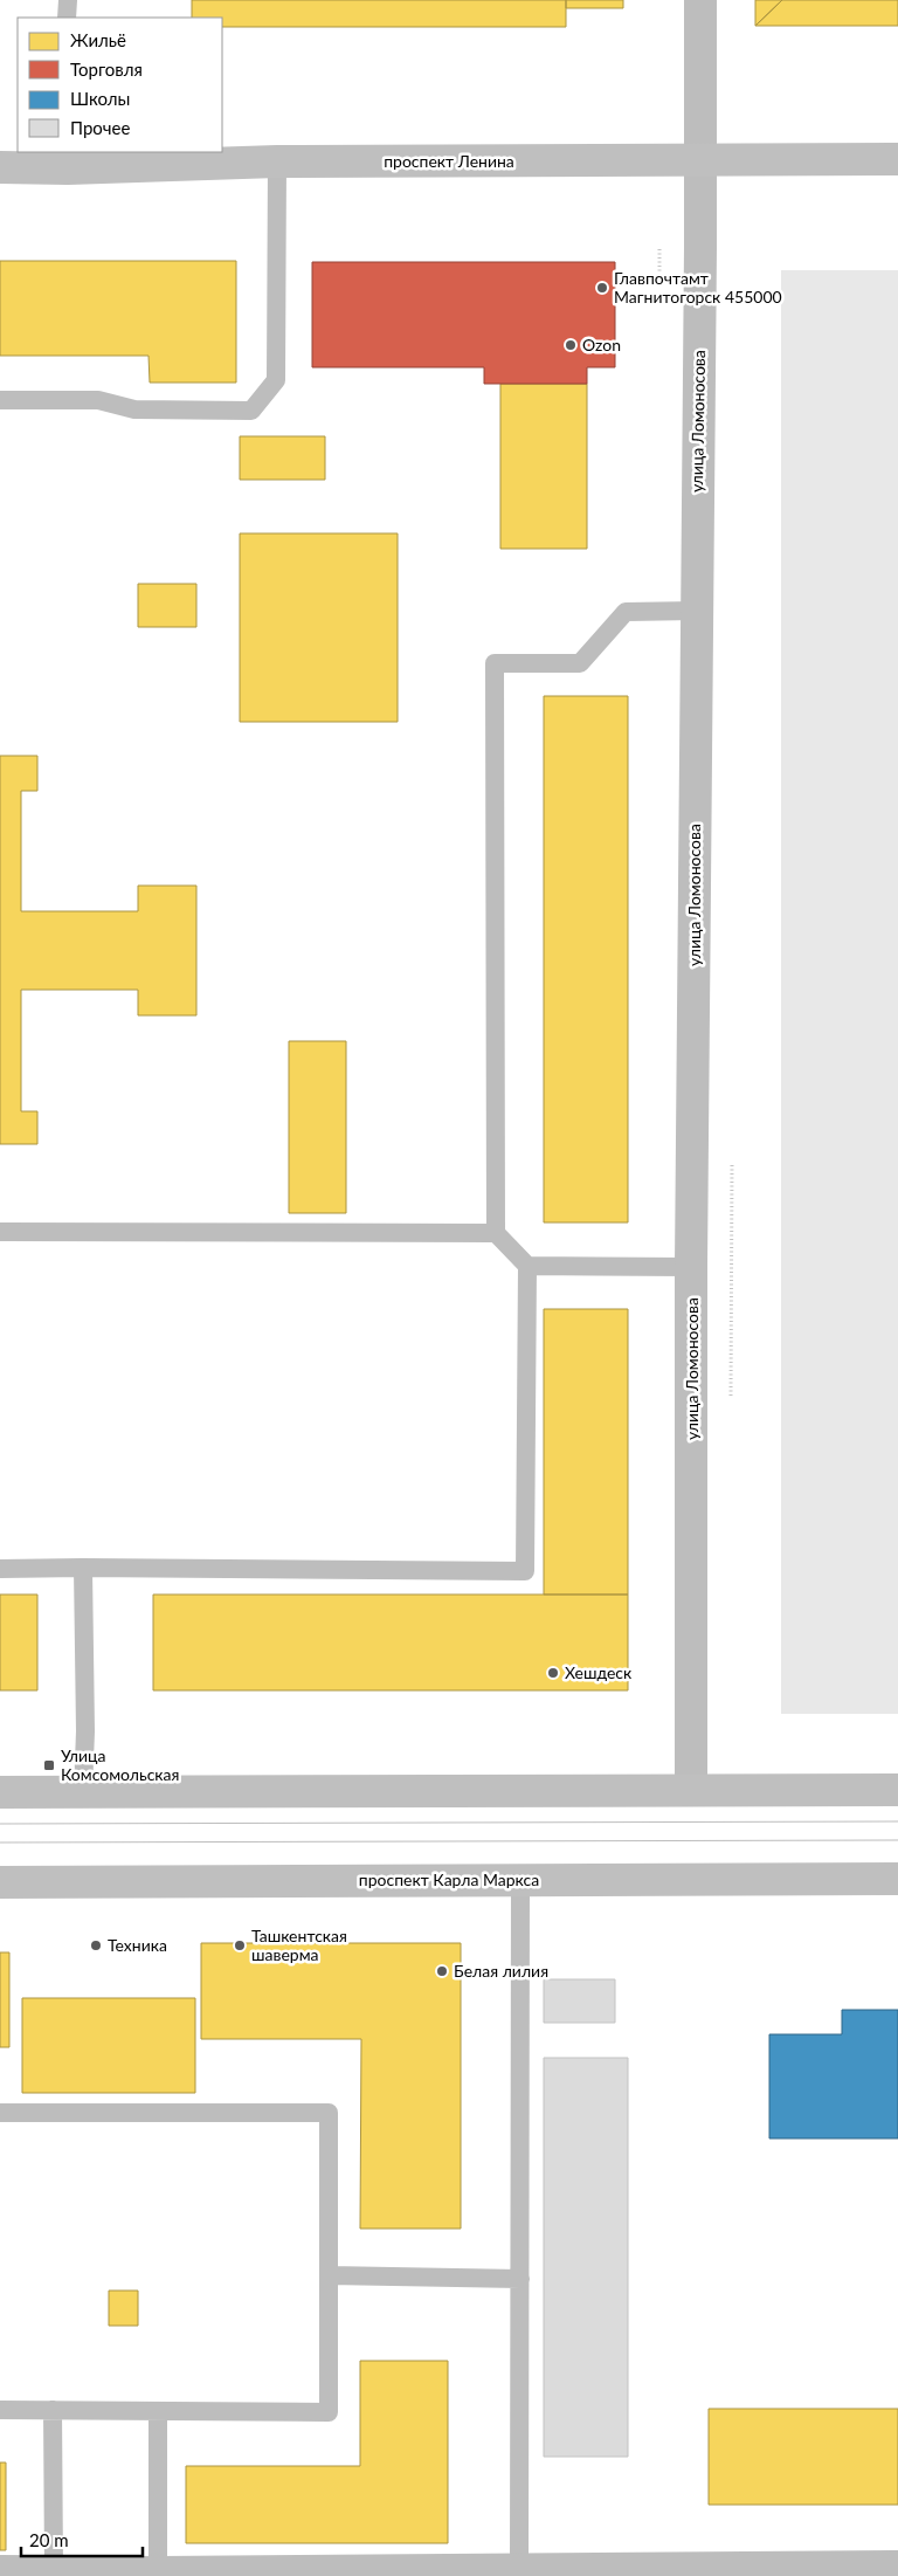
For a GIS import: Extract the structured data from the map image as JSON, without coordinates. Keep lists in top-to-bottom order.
{
  "streets": {
    "main road": ["проспект Ленина", "проспект Карла Маркса"],
    "street": ["улица Ломоносова"]
  },
  "crossings": [
    ["проспект Ленина", "улица Ломоносова"]
  ],
  "places": {
    "other": [
      "Главпочтамт Магнитогорск 455000",
      "Ozon",
      "Хешдеск",
      "Техника",
      "Ташкентская шаверма",
      "Белая лилия"
    ],
    "transit": ["Улица Комсомольская"]
  },
  "legend": [
    "Жильё",
    "Торговля",
    "Школы",
    "Прочее"
  ],
  "scale_bar": "20 m"
}
